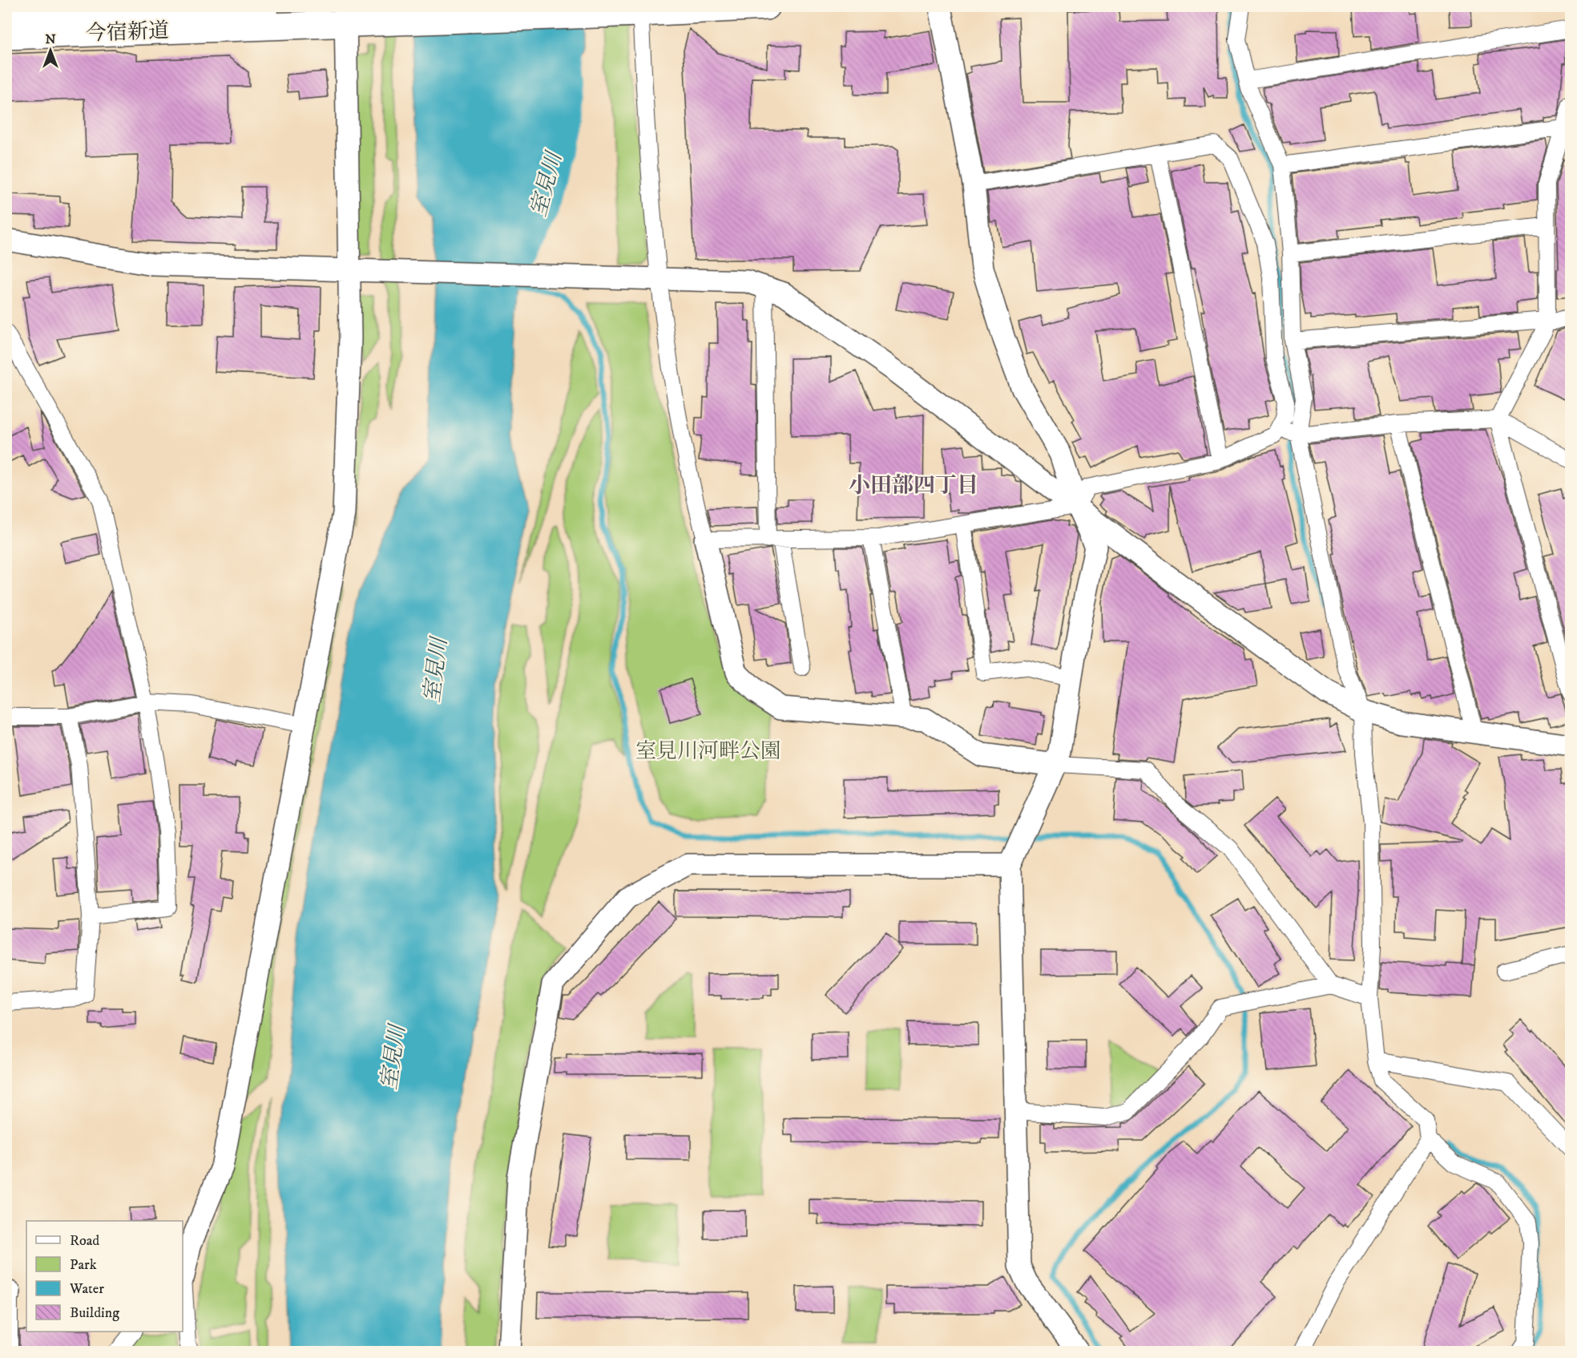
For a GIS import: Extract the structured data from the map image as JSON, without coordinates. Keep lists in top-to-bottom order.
{
  "streets": {
    "highway": ["今宿新道"]
  },
  "districts": ["小田部四丁目"],
  "water": ["室見川"],
  "parks": ["室見川河畔公園"],
  "legend": [
    "Road",
    "Park",
    "Water",
    "Building"
  ],
  "north": "top"
}
